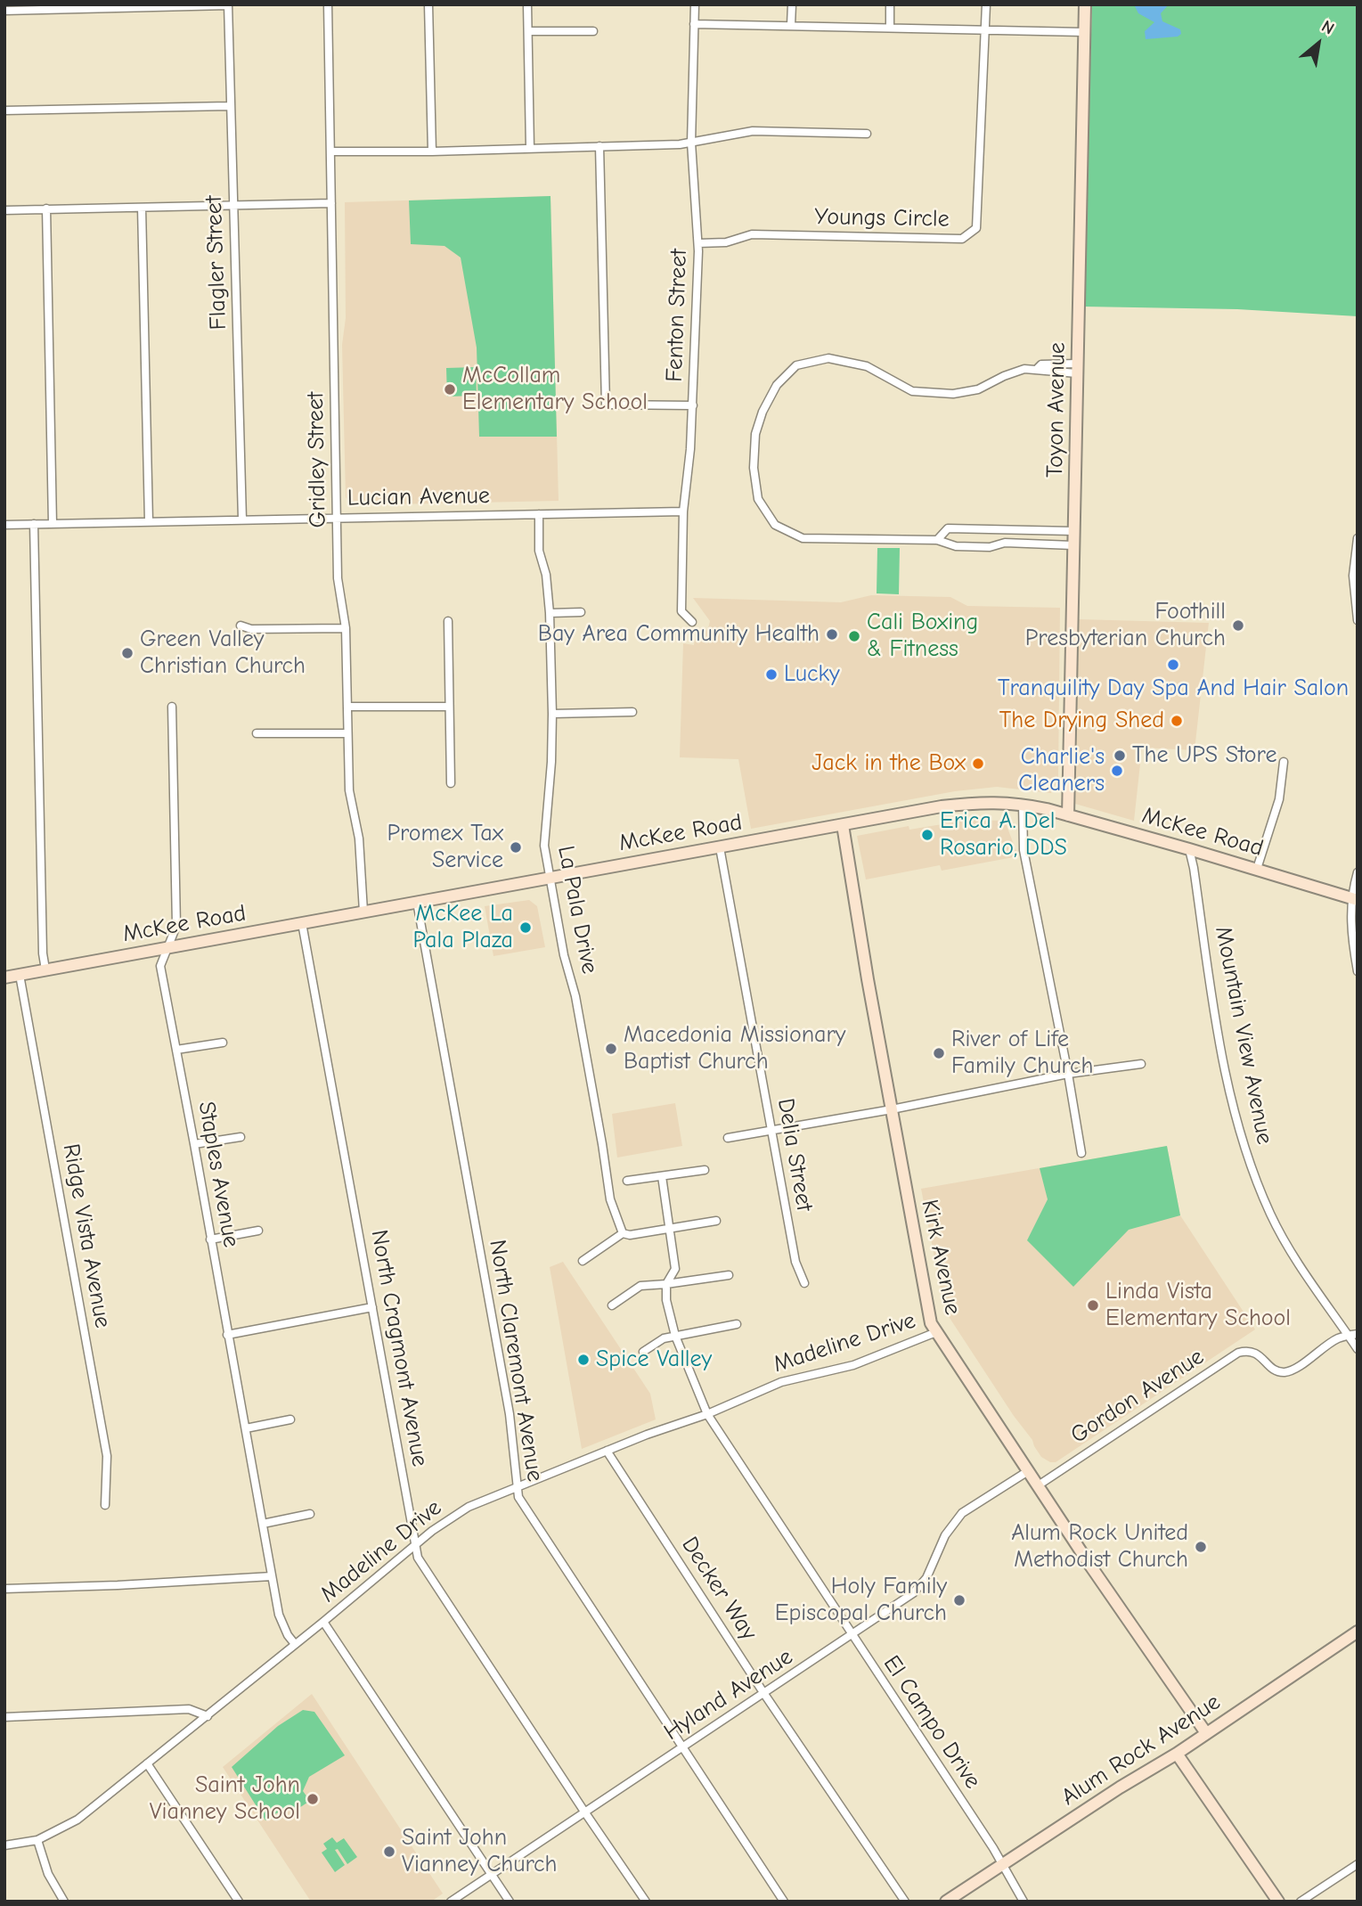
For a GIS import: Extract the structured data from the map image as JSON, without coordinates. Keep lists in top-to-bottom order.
{
  "streets": {
    "street": [
      "Youngs Circle",
      "Flagler Street",
      "Fenton Street",
      "Toyon Avenue",
      "Gridley Street",
      "Lucian Avenue",
      "McKee Road",
      "La Pala Drive",
      "Mountain View Avenue",
      "Delia Street",
      "Staples Avenue",
      "Ridge Vista Avenue",
      "Kirk Avenue",
      "Madeline Drive",
      "North Cragmont Avenue",
      "North Claremont Avenue",
      "Gordon Avenue",
      "Decker Way",
      "Hyland Avenue",
      "El Campo Drive",
      "Alum Rock Avenue"
    ]
  },
  "crossings": [
    ["Youngs Circle", "Fenton Street"],
    ["Flagler Street", "Lucian Avenue"],
    ["Fenton Street", "Lucian Avenue"],
    ["Toyon Avenue", "McKee Road"],
    ["Gridley Street", "Lucian Avenue"],
    ["Gridley Street", "McKee Road"],
    ["Lucian Avenue", "La Pala Drive"],
    ["McKee Road", "La Pala Drive"],
    ["McKee Road", "Mountain View Avenue"],
    ["McKee Road", "Delia Street"],
    ["McKee Road", "Staples Avenue"],
    ["McKee Road", "Ridge Vista Avenue"],
    ["McKee Road", "Kirk Avenue"],
    ["McKee Road", "North Cragmont Avenue"],
    ["McKee Road", "North Claremont Avenue"],
    ["Mountain View Avenue", "Gordon Avenue"],
    ["Staples Avenue", "Madeline Drive"],
    ["Kirk Avenue", "Madeline Drive"],
    ["Kirk Avenue", "Gordon Avenue"],
    ["Kirk Avenue", "Hyland Avenue"],
    ["Kirk Avenue", "Alum Rock Avenue"],
    ["Madeline Drive", "North Cragmont Avenue"],
    ["Madeline Drive", "North Claremont Avenue"],
    ["Madeline Drive", "Decker Way"],
    ["Madeline Drive", "El Campo Drive"],
    ["North Cragmont Avenue", "Hyland Avenue"],
    ["North Claremont Avenue", "Hyland Avenue"],
    ["Decker Way", "Hyland Avenue"],
    ["Hyland Avenue", "El Campo Drive"],
    ["El Campo Drive", "Alum Rock Avenue"]
  ],
  "places": [
    "McCollam Elementary School",
    "Foothill Presbyterian Church",
    "Bay Area Community Health",
    "Cali Boxing & Fitness",
    "Green Valley Christian Church",
    "Tranquility Day Spa And Hair Salon",
    "Lucky",
    "The Drying Shed",
    "The UPS Store",
    "Jack in the Box",
    "Charlie's Cleaners",
    "Erica A. Del Rosario, DDS",
    "Promex Tax Service",
    "McKee La Pala Plaza",
    "Macedonia Missionary Baptist Church",
    "River of Life Family Church",
    "Linda Vista Elementary School",
    "Spice Valley",
    "Alum Rock United Methodist Church",
    "Holy Family Episcopal Church",
    "Saint John Vianney School",
    "Saint John Vianney Church"
  ],
  "north": "top right"
}
